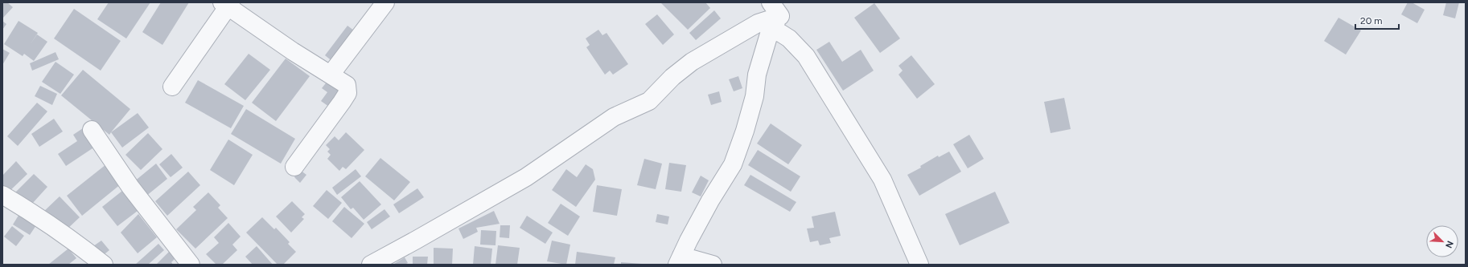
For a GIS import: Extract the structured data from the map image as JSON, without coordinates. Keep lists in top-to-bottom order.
{
  "scale_bar": "20 m",
  "north": "bottom right"
}
